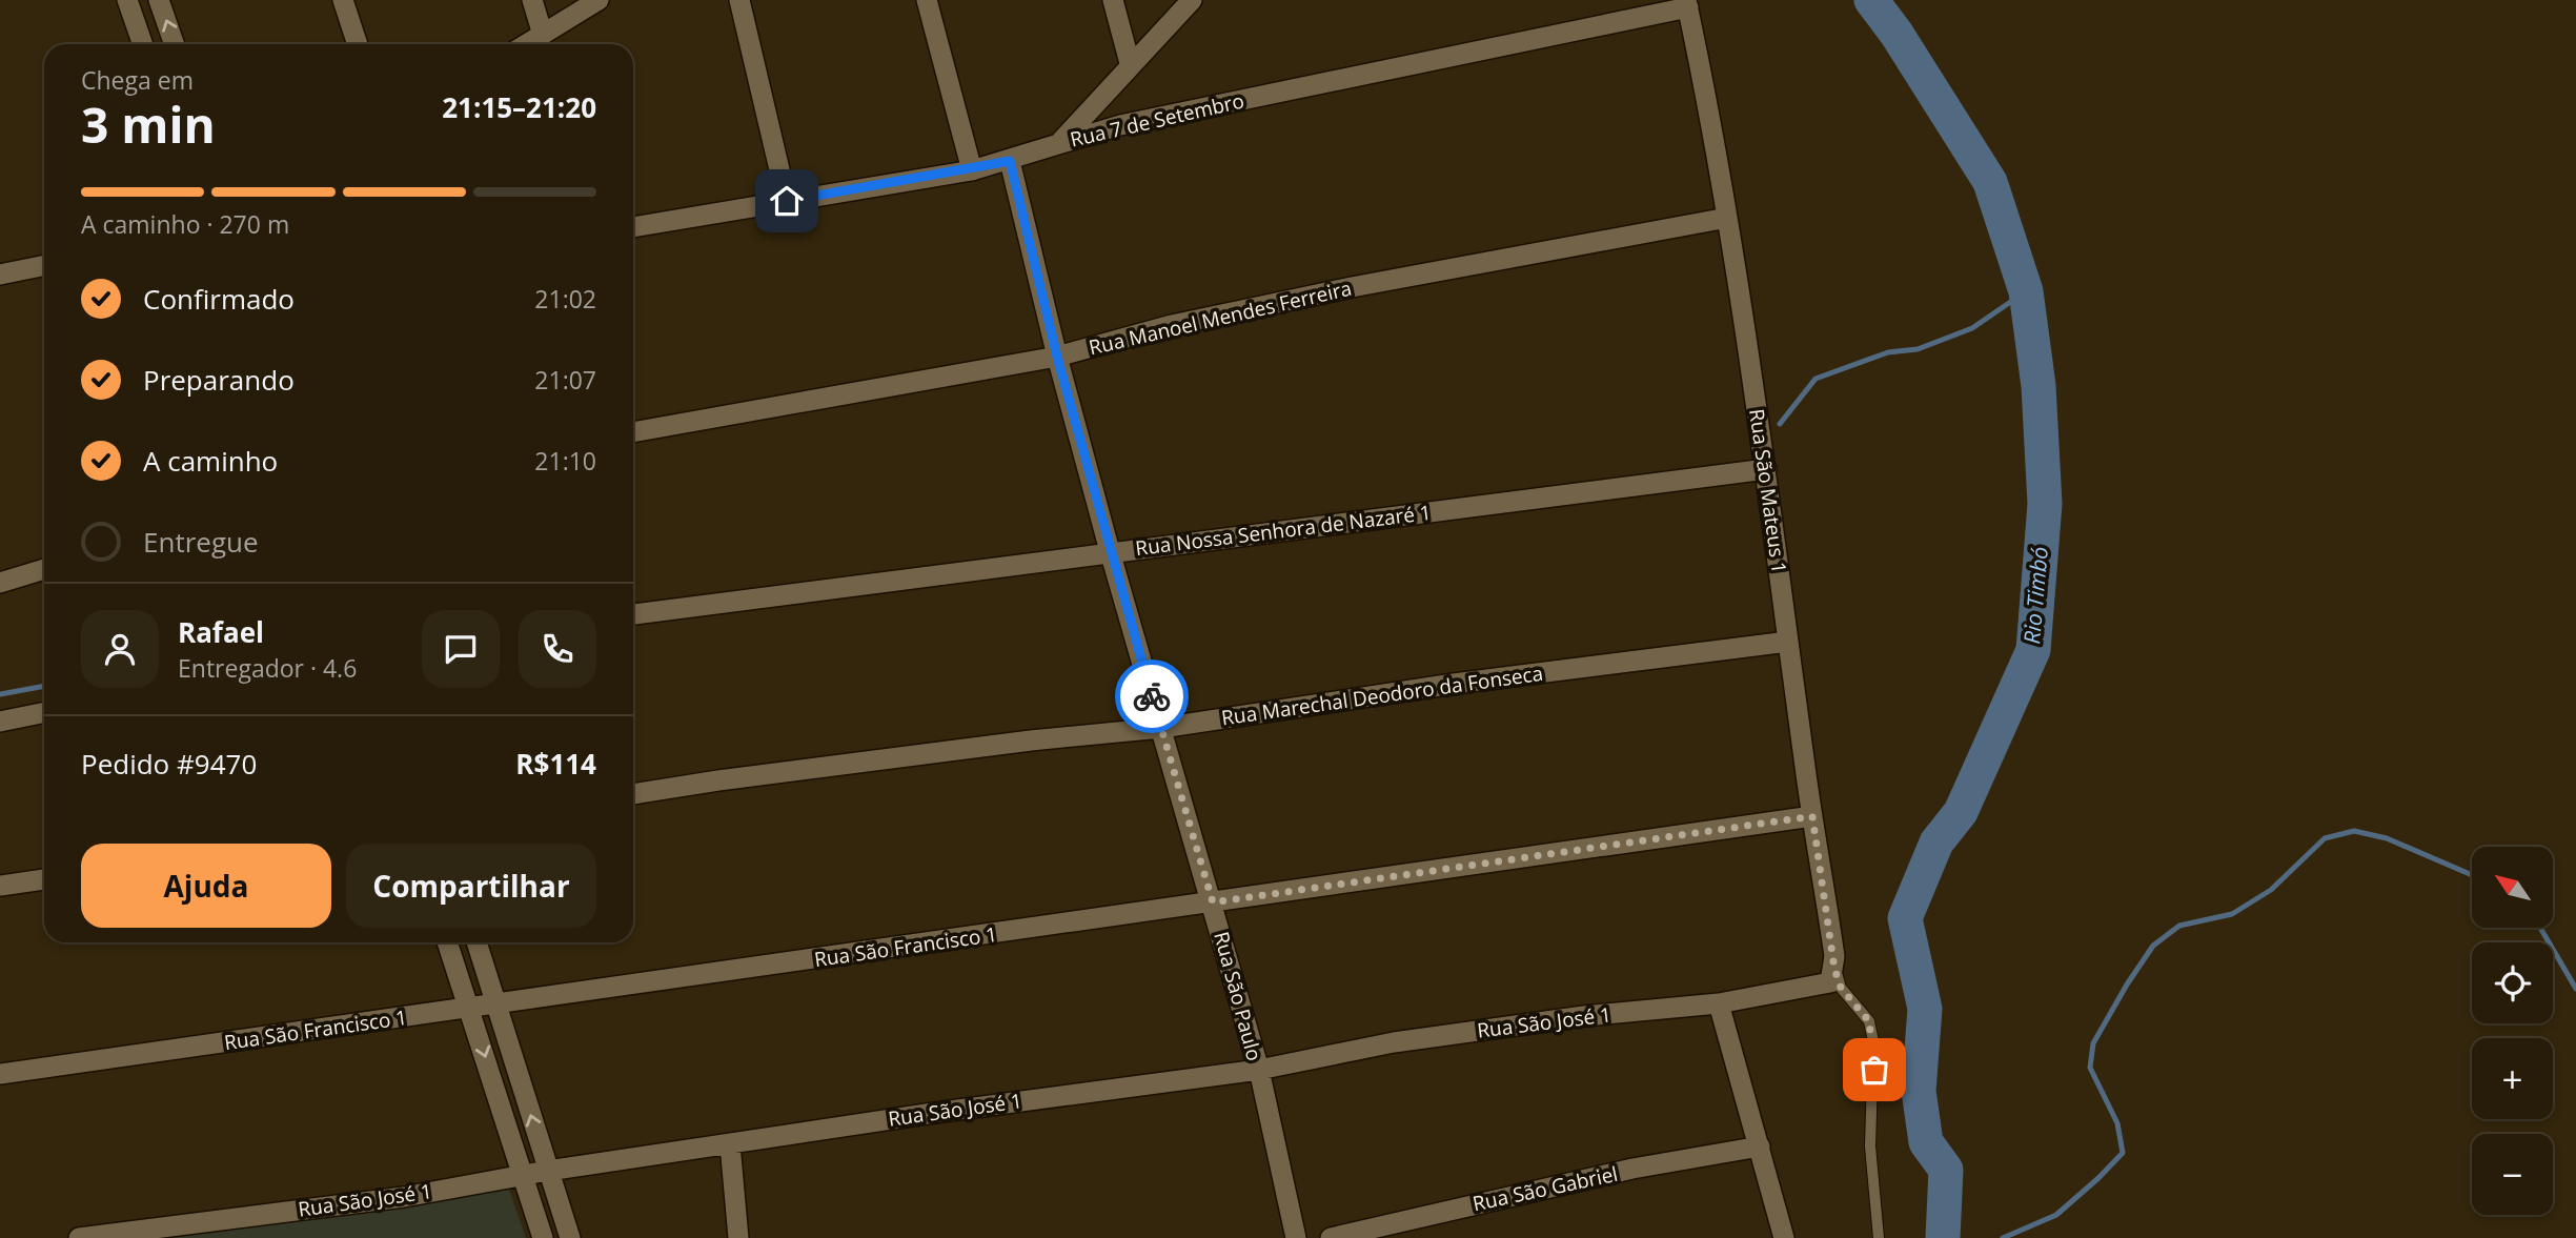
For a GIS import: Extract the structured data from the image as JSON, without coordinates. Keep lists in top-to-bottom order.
{
  "streets": {
    "street": [
      "Rua 7 de Setembro",
      "Rua Manoel Mendes Ferreira",
      "Rua São Mateus 1",
      "Rua Nossa Senhora de Nazaré 1",
      "Rua Marechal Deodoro da Fonseca",
      "Rua São Francisco 1",
      "Rua São Paulo",
      "Rua São José 1",
      "Rua São Gabriel"
    ]
  },
  "crossings": [
    ["Rua 7 de Setembro", "Rua São Mateus 1"],
    ["Rua 7 de Setembro", "Rua São Paulo"],
    ["Rua Manoel Mendes Ferreira", "Rua São Mateus 1"],
    ["Rua Manoel Mendes Ferreira", "Rua São Paulo"],
    ["Rua São Mateus 1", "Rua Nossa Senhora de Nazaré 1"],
    ["Rua São Mateus 1", "Rua Marechal Deodoro da Fonseca"],
    ["Rua São Mateus 1", "Rua São Francisco 1"],
    ["Rua São Mateus 1", "Rua São José 1"],
    ["Rua Nossa Senhora de Nazaré 1", "Rua São Paulo"],
    ["Rua Marechal Deodoro da Fonseca", "Rua São Paulo"],
    ["Rua São Francisco 1", "Rua São Paulo"],
    ["Rua São Paulo", "Rua São José 1"]
  ],
  "water": ["Rio Timbó"],
  "north": "top left",
  "page": {
    "heading": ["3 min", "Chega em", "21:15–21:20"],
    "panel": [
      "Rafael",
      "Entregador · 4.6",
      "Pedido #9470",
      "R$114"
    ],
    "bar": "A caminho · 270 m",
    "list": [
      ["Confirmado", "21:02"],
      ["Preparando", "21:07"],
      ["A caminho", "21:10"],
      "Entregue"
    ],
    "buttons": ["Ajuda", "Compartilhar"],
    "map_buttons": ["+", "−"]
  }
}
